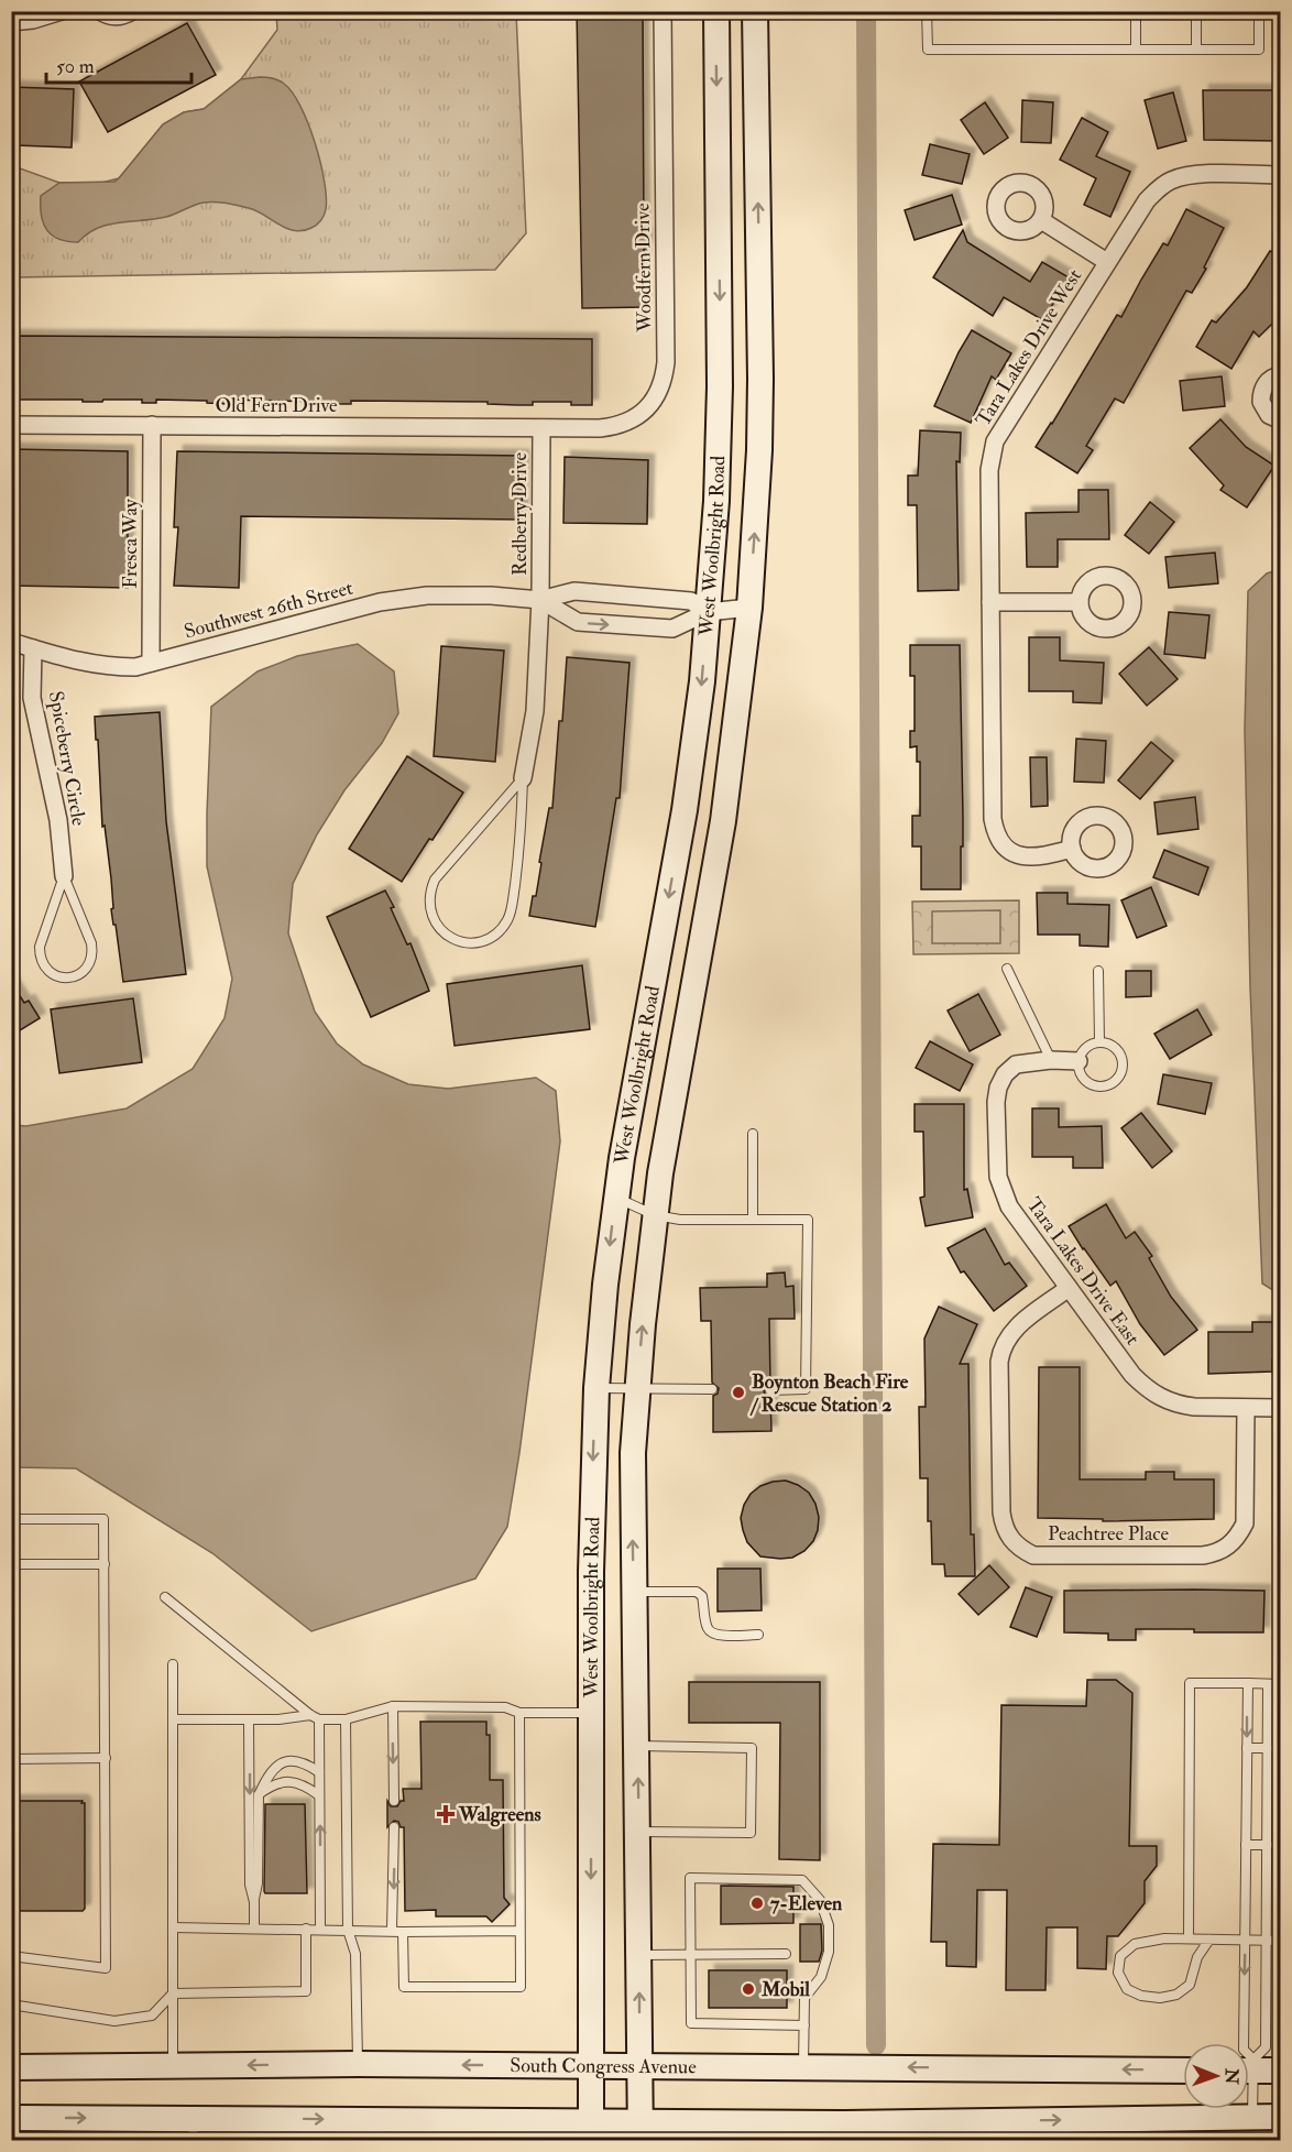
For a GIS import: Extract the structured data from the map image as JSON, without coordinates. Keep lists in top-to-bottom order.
{
  "streets": {
    "main road": ["West Woolbright Road", "South Congress Avenue"],
    "street": [
      "Woodfern Drive",
      "Tara Lakes Drive West",
      "Old Fern Drive",
      "Redberry Drive",
      "Fresca Way",
      "Southwest 26th Street",
      "Spiceberry Circle",
      "Tara Lakes Drive East",
      "Peachtree Place"
    ]
  },
  "crossings": [
    ["Woodfern Drive", "Old Fern Drive"],
    ["Woodfern Drive", "Redberry Drive"],
    ["Old Fern Drive", "Redberry Drive"],
    ["Old Fern Drive", "Fresca Way"],
    ["Redberry Drive", "Southwest 26th Street"],
    ["Fresca Way", "Southwest 26th Street"],
    ["West Woolbright Road", "Southwest 26th Street"],
    ["West Woolbright Road", "South Congress Avenue"],
    ["Southwest 26th Street", "Spiceberry Circle"],
    ["Tara Lakes Drive East", "Peachtree Place"]
  ],
  "places": {
    "other": ["Boynton Beach Fire / Rescue Station 2", "7-Eleven", "Mobil"],
    "health": ["Walgreens"]
  },
  "scale_bar": "50 m",
  "north": "right"
}
